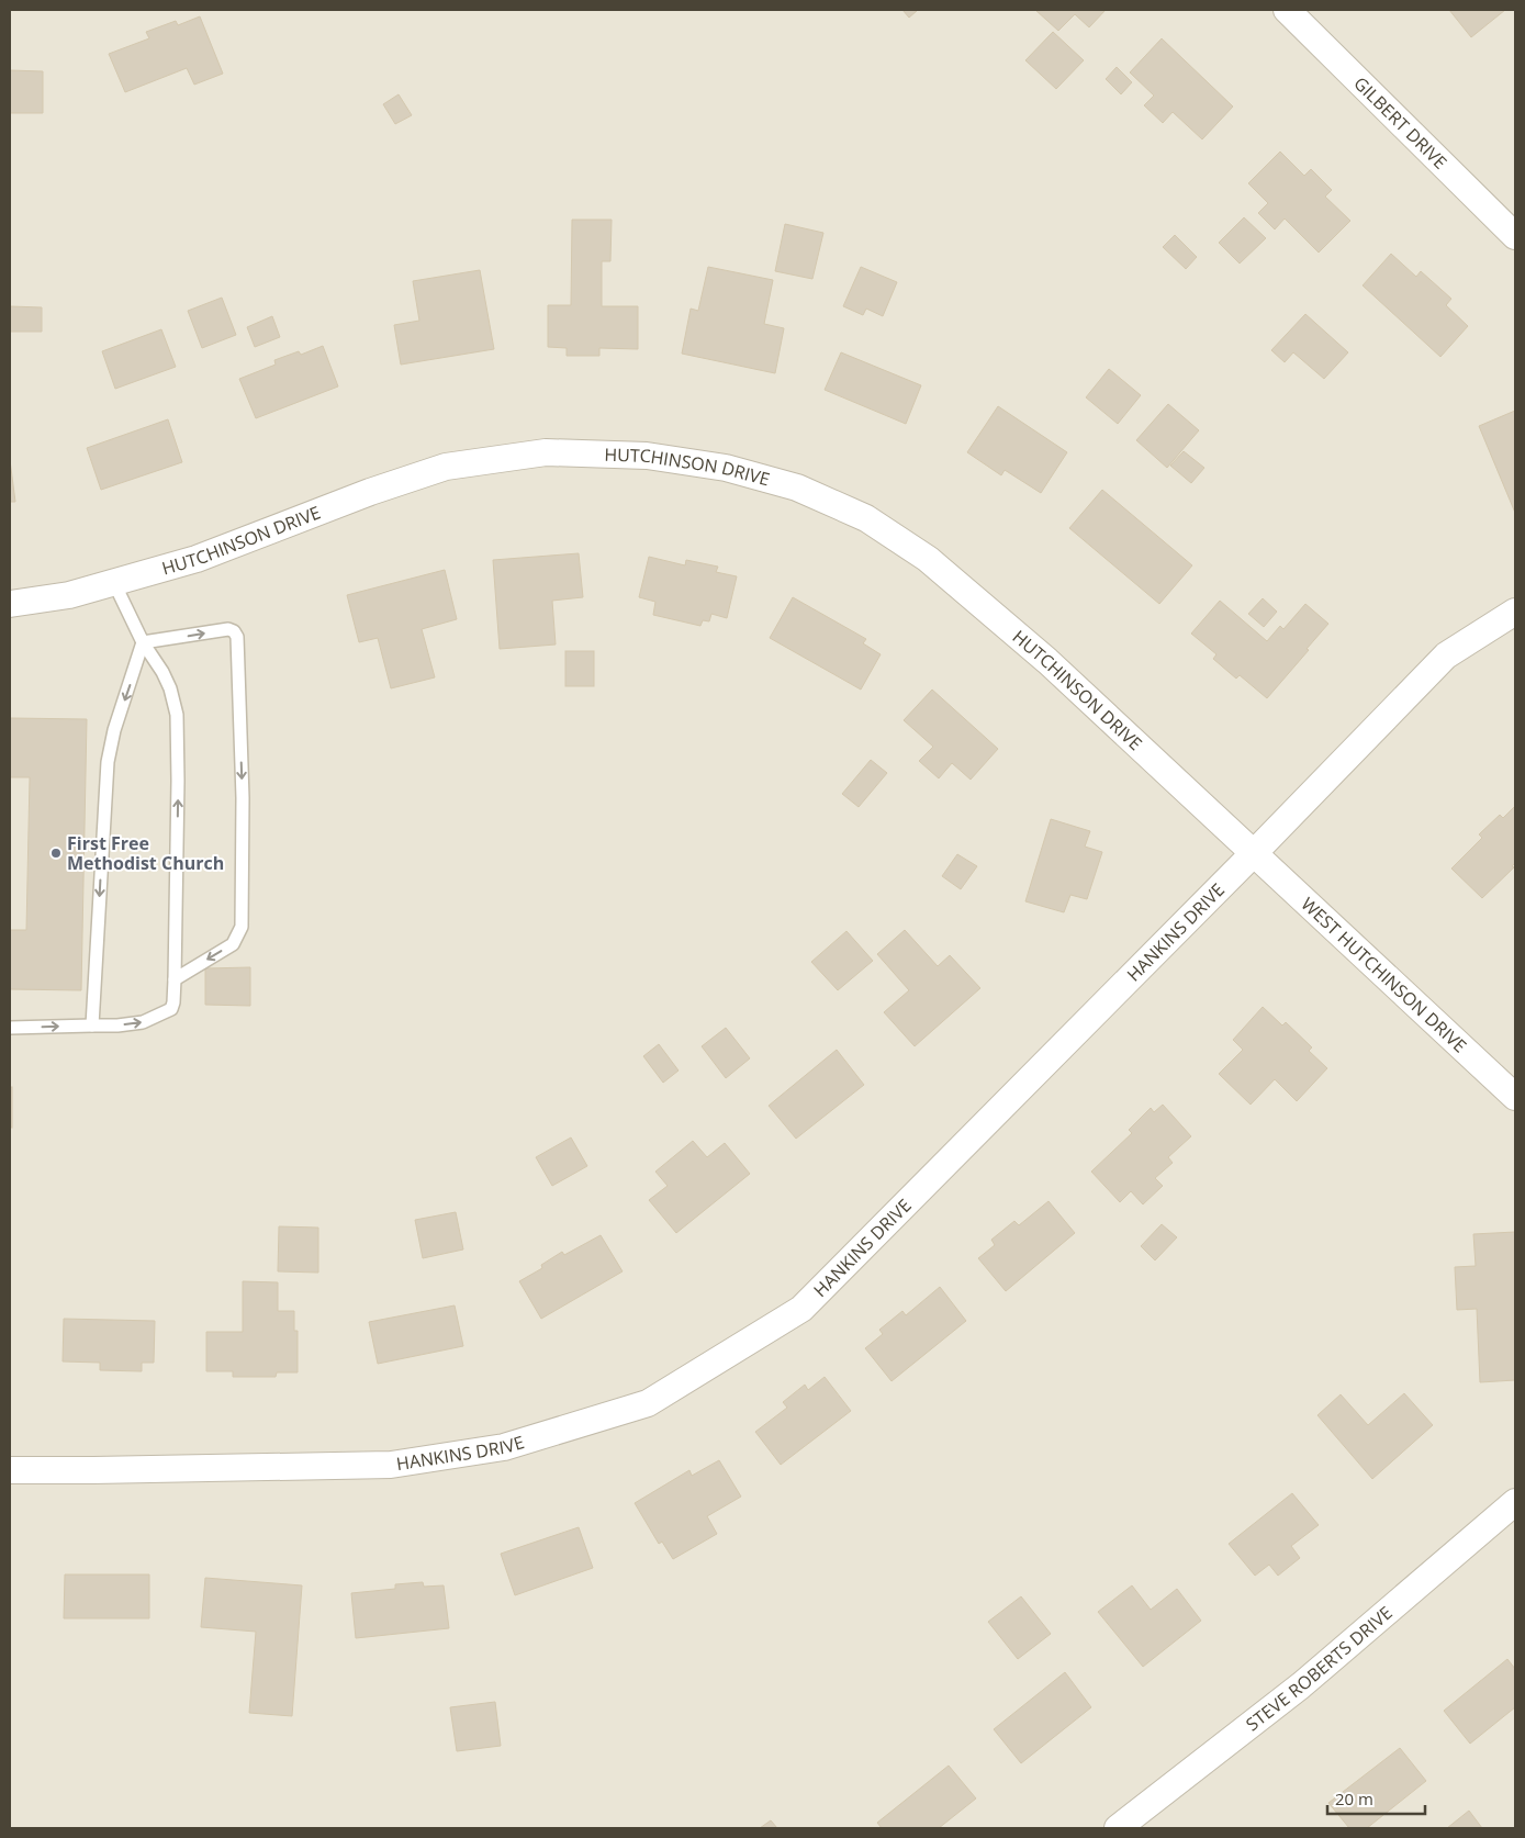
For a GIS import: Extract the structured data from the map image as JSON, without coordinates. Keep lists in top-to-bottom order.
{
  "streets": {
    "street": [
      "GILBERT DRIVE",
      "HUTCHINSON DRIVE",
      "HANKINS DRIVE",
      "WEST HUTCHINSON DRIVE",
      "STEVE ROBERTS DRIVE"
    ]
  },
  "crossings": [
    ["HUTCHINSON DRIVE", "HANKINS DRIVE"],
    ["HUTCHINSON DRIVE", "WEST HUTCHINSON DRIVE"],
    ["HANKINS DRIVE", "WEST HUTCHINSON DRIVE"]
  ],
  "places": ["First Free Methodist Church"],
  "scale_bar": "20 m"
}
